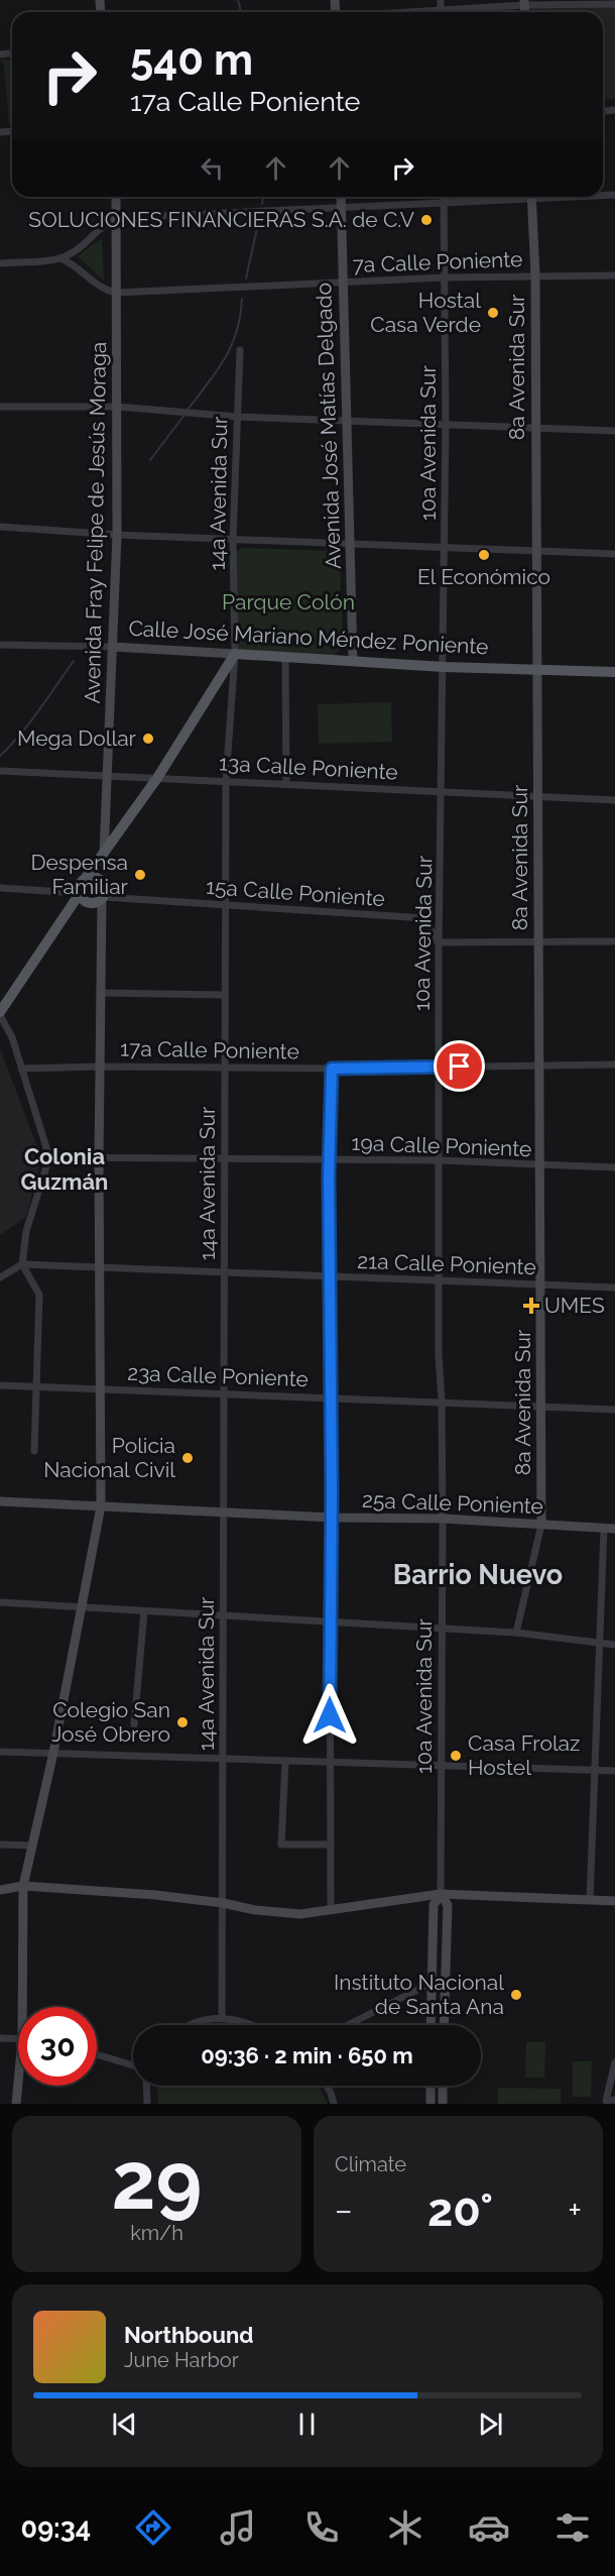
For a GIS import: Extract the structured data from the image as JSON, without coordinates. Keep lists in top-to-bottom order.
{
  "streets": {
    "main road": ["Calle José Mariano Méndez Poniente"],
    "street": [
      "7a Calle Poniente",
      "8a Avenida Sur",
      "Avenida José Matías Delgado",
      "10a Avenida Sur",
      "14a Avenida Sur",
      "Avenida Fray Felipe de Jesús Moraga",
      "13a Calle Poniente",
      "15a Calle Poniente",
      "17a Calle Poniente",
      "19a Calle Poniente",
      "21a Calle Poniente",
      "23a Calle Poniente",
      "25a Calle Poniente"
    ]
  },
  "crossings": [
    ["7a Calle Poniente", "8a Avenida Sur"],
    ["7a Calle Poniente", "Avenida José Matías Delgado"],
    ["7a Calle Poniente", "10a Avenida Sur"],
    ["7a Calle Poniente", "Avenida Fray Felipe de Jesús Moraga"],
    ["8a Avenida Sur", "Calle José Mariano Méndez Poniente"],
    ["8a Avenida Sur", "13a Calle Poniente"],
    ["8a Avenida Sur", "17a Calle Poniente"],
    ["8a Avenida Sur", "19a Calle Poniente"],
    ["8a Avenida Sur", "21a Calle Poniente"],
    ["8a Avenida Sur", "23a Calle Poniente"],
    ["8a Avenida Sur", "25a Calle Poniente"],
    ["Avenida José Matías Delgado", "Calle José Mariano Méndez Poniente"],
    ["10a Avenida Sur", "Calle José Mariano Méndez Poniente"],
    ["10a Avenida Sur", "13a Calle Poniente"],
    ["10a Avenida Sur", "15a Calle Poniente"],
    ["10a Avenida Sur", "17a Calle Poniente"],
    ["10a Avenida Sur", "19a Calle Poniente"],
    ["10a Avenida Sur", "21a Calle Poniente"],
    ["10a Avenida Sur", "23a Calle Poniente"],
    ["10a Avenida Sur", "25a Calle Poniente"],
    ["14a Avenida Sur", "Calle José Mariano Méndez Poniente"],
    ["14a Avenida Sur", "13a Calle Poniente"],
    ["14a Avenida Sur", "15a Calle Poniente"],
    ["14a Avenida Sur", "17a Calle Poniente"],
    ["14a Avenida Sur", "19a Calle Poniente"],
    ["14a Avenida Sur", "21a Calle Poniente"],
    ["14a Avenida Sur", "23a Calle Poniente"],
    ["14a Avenida Sur", "25a Calle Poniente"],
    ["Avenida Fray Felipe de Jesús Moraga", "Calle José Mariano Méndez Poniente"],
    ["Avenida Fray Felipe de Jesús Moraga", "13a Calle Poniente"]
  ],
  "districts": ["Colonia Guzmán", "Barrio Nuevo"],
  "parks": ["Parque Colón"],
  "places": {
    "other": [
      "SOLUCIONES FINANCIERAS S.A. de C.V",
      "Hostal Casa Verde",
      "El Económico",
      "Mega Dollar",
      "Despensa Familiar",
      "Policia Nacional Civil",
      "Colegio San José Obrero",
      "Casa Frolaz Hostel",
      "Instituto Nacional de Santa Ana"
    ],
    "health": ["UMES"]
  },
  "page": {
    "turn": ["540 m", "17a Calle Poniente"],
    "limit": "30",
    "trip": "09:36 · 2 min · 650 m",
    "tile": [
      ["29", "km/h"],
      "Climate"
    ],
    "heat": ["−", "20°", "+"],
    "song": ["Northbound", "June Harbor"],
    "tabs": "09:34"
  }
}
